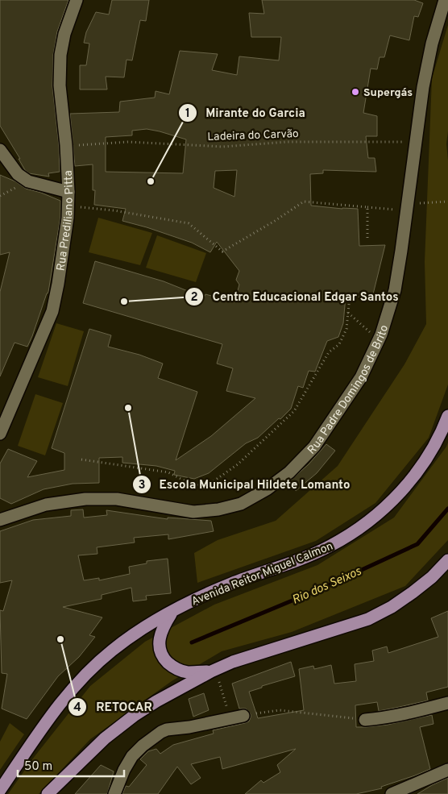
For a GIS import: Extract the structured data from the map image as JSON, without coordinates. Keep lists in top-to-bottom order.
{
  "streets": {
    "main road": ["Avenida Reitor Miguel Calmon"],
    "street": ["Rua Prediliano Pitta", "Rua Padre Domingos de Brito"],
    "path": ["Ladeira do Carvão"]
  },
  "crossings": [
    ["Ladeira do Carvão", "Rua Prediliano Pitta"],
    ["Ladeira do Carvão", "Rua Padre Domingos de Brito"]
  ],
  "water": ["Rio dos Seixos"],
  "places": [
    "Supergás",
    "Mirante do Garcia",
    "Centro Educacional Edgar Santos",
    "Escola Municipal Hildete Lomanto",
    "RETOCAR"
  ],
  "scale_bar": "50 m"
}
